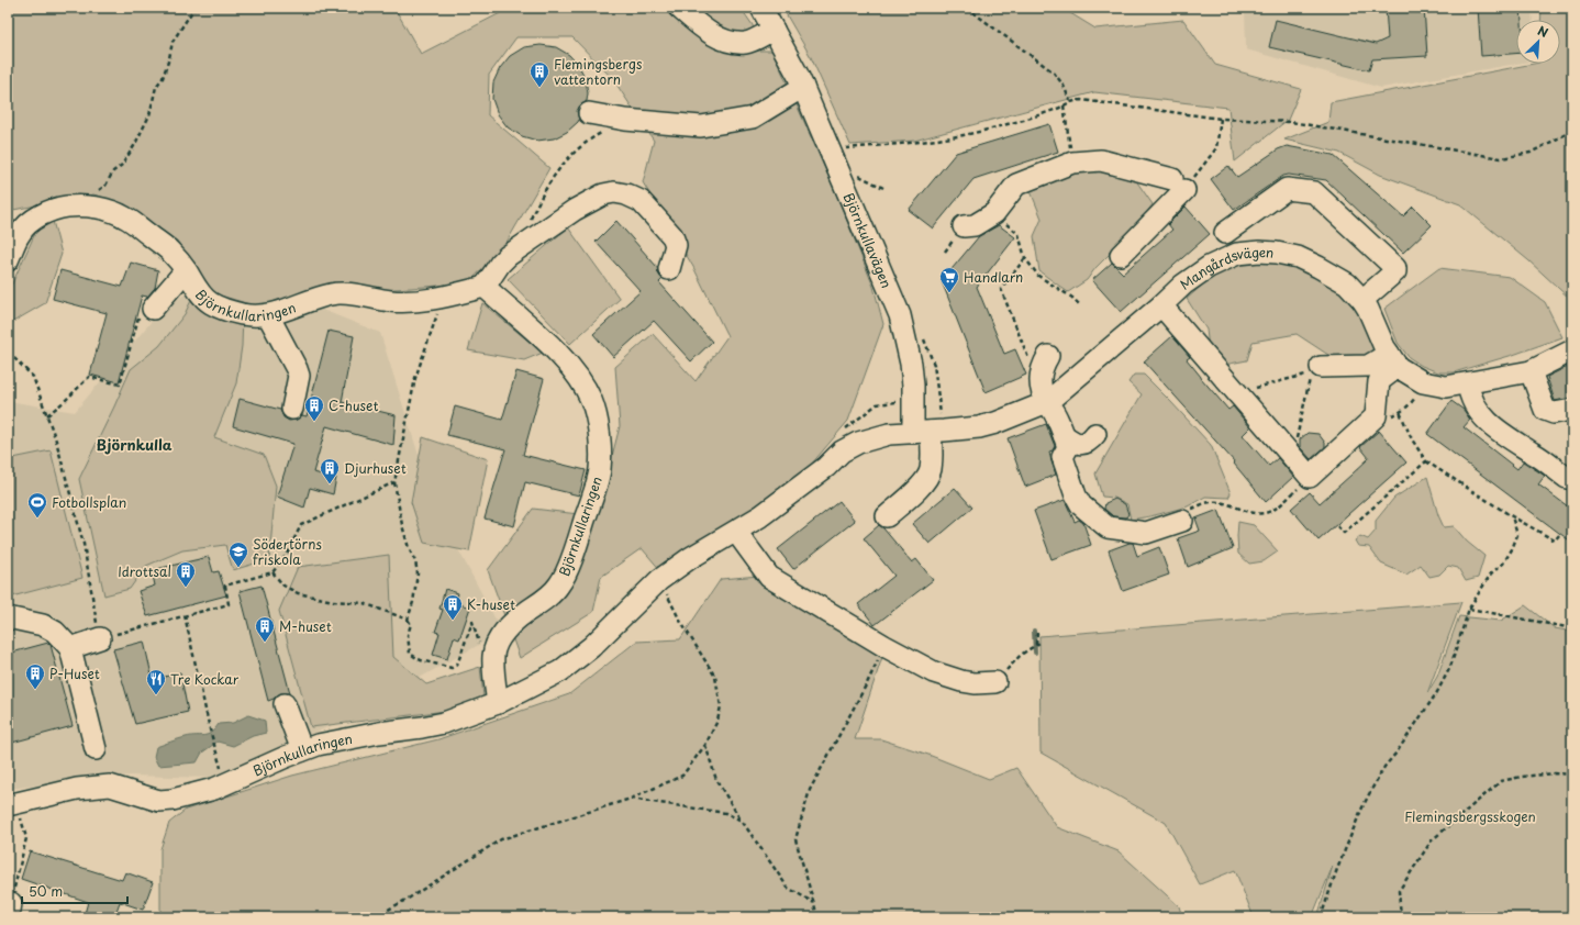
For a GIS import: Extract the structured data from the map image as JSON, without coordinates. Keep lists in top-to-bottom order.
{
  "streets": {
    "street": ["Björnkullavägen", "Mangårdsvägen", "Björnkullaringen"]
  },
  "crossings": [
    ["Björnkullavägen", "Mangårdsvägen"],
    ["Björnkullavägen", "Björnkullaringen"],
    ["Mangårdsvägen", "Björnkullaringen"]
  ],
  "districts": ["Björnkulla"],
  "parks": ["Flemingsbergsskogen"],
  "places": {
    "building": [
      "Flemingsbergs vattentorn",
      "C-huset",
      "Djurhuset",
      "Idrottsal",
      "K-huset",
      "M-huset",
      "P-Huset"
    ],
    "supermarket": ["Handlarn"],
    "sports": ["Fotbollsplan"],
    "school or university": ["Södertörns friskola"],
    "restaurant": ["Tre Kockar"]
  },
  "scale_bar": "50 m",
  "north": "top right"
}
